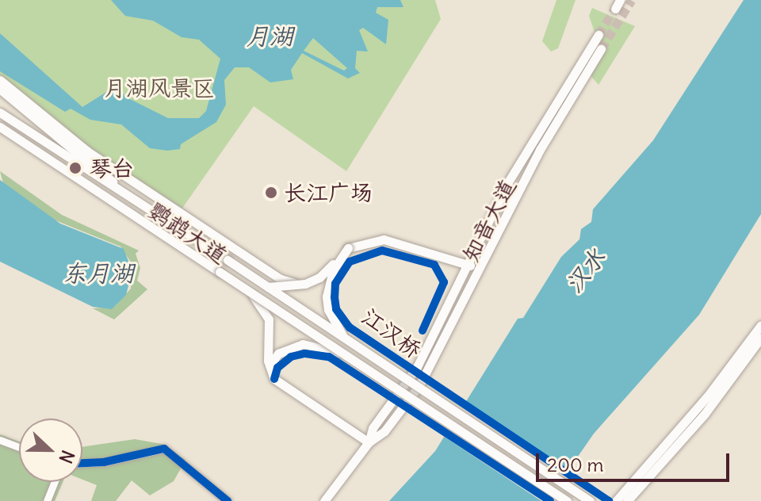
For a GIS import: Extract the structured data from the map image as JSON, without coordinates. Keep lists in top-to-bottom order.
{
  "streets": {
    "main road": ["知音大道", "鹦鹉大道", "江汉桥"]
  },
  "crossings": [
    ["鹦鹉大道", "江汉桥"]
  ],
  "water": ["月湖", "汉水", "东月湖"],
  "parks": ["月湖风景区"],
  "places": ["琴台", "长江广场"],
  "scale_bar": "200 m",
  "north": "right"
}
